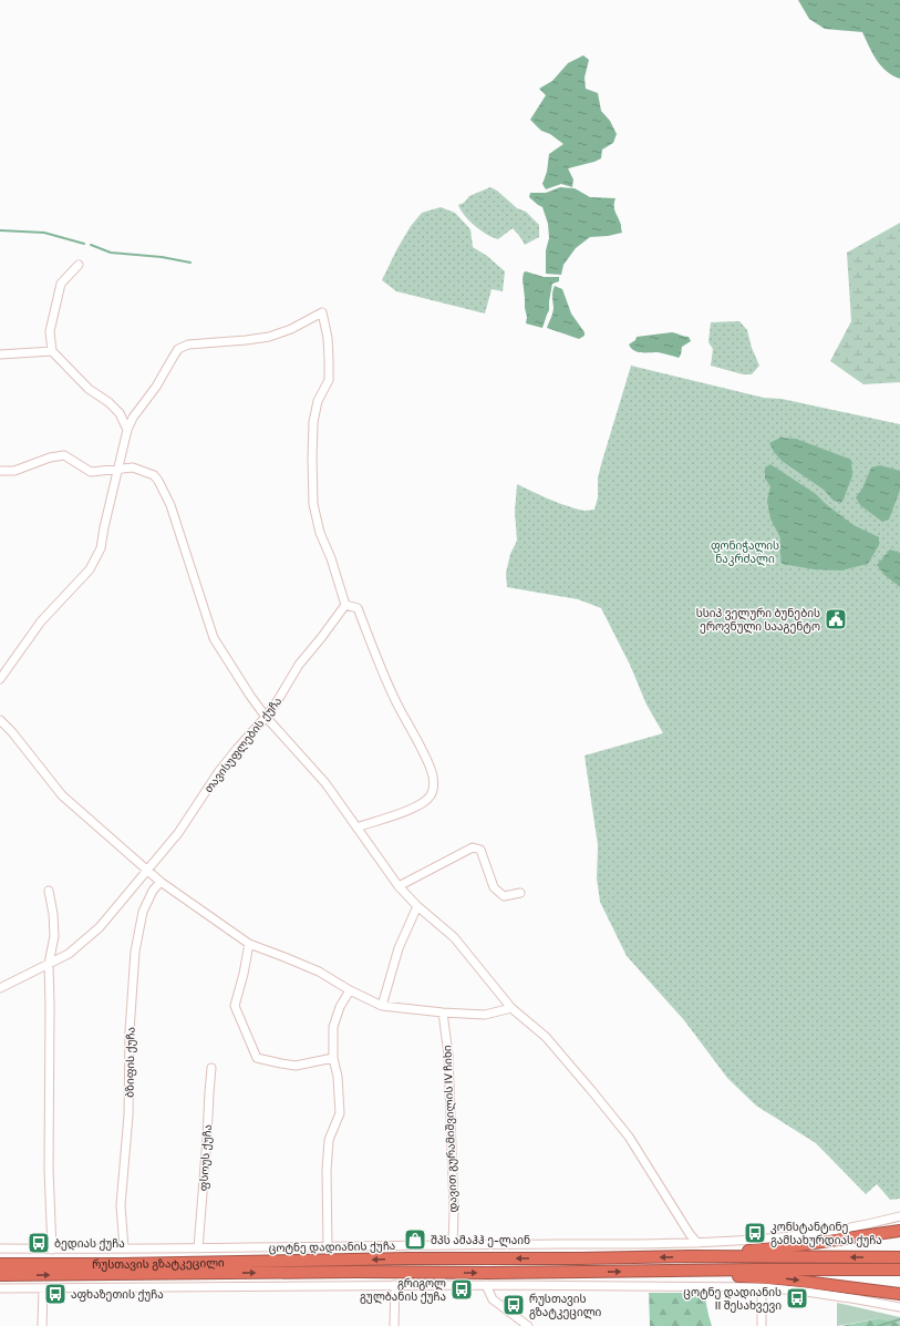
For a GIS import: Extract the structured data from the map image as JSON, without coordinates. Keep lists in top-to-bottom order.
{
  "streets": {
    "highway": ["რუსთავის გზატკეცილი"],
    "street": [
      "თავისუფლების ქუჩა",
      "ბზიფის ქუჩა",
      "დავით გურამიშვილის IV ჩიხი",
      "ფსოუს ქუჩა",
      "ცოტნე დადიანის ქუჩა"
    ]
  },
  "crossings": [
    ["ბზიფის ქუჩა", "ცოტნე დადიანის ქუჩა"],
    ["დავით გურამიშვილის IV ჩიხი", "ცოტნე დადიანის ქუჩა"],
    ["ფსოუს ქუჩა", "ცოტნე დადიანის ქუჩა"]
  ],
  "parks": ["ფონიჭალის ნაკრძალი"],
  "places": {
    "public building": ["სსიპ ველური ბუნების ეროვნული სააგენტო"],
    "bus stop": [
      "კონსტანტინე გამსახურდიას ქუჩა",
      "ბედიას ქუჩა",
      "გრიგოლ გულბანის ქუჩა",
      "აფხაზეთის ქუჩა",
      "ცოტნე დადიანის II შესახვევი",
      "რუსთავის გზატკეცილი"
    ],
    "shop": ["შპს ამაჰჰ ე-ლაინ"]
  }
}
